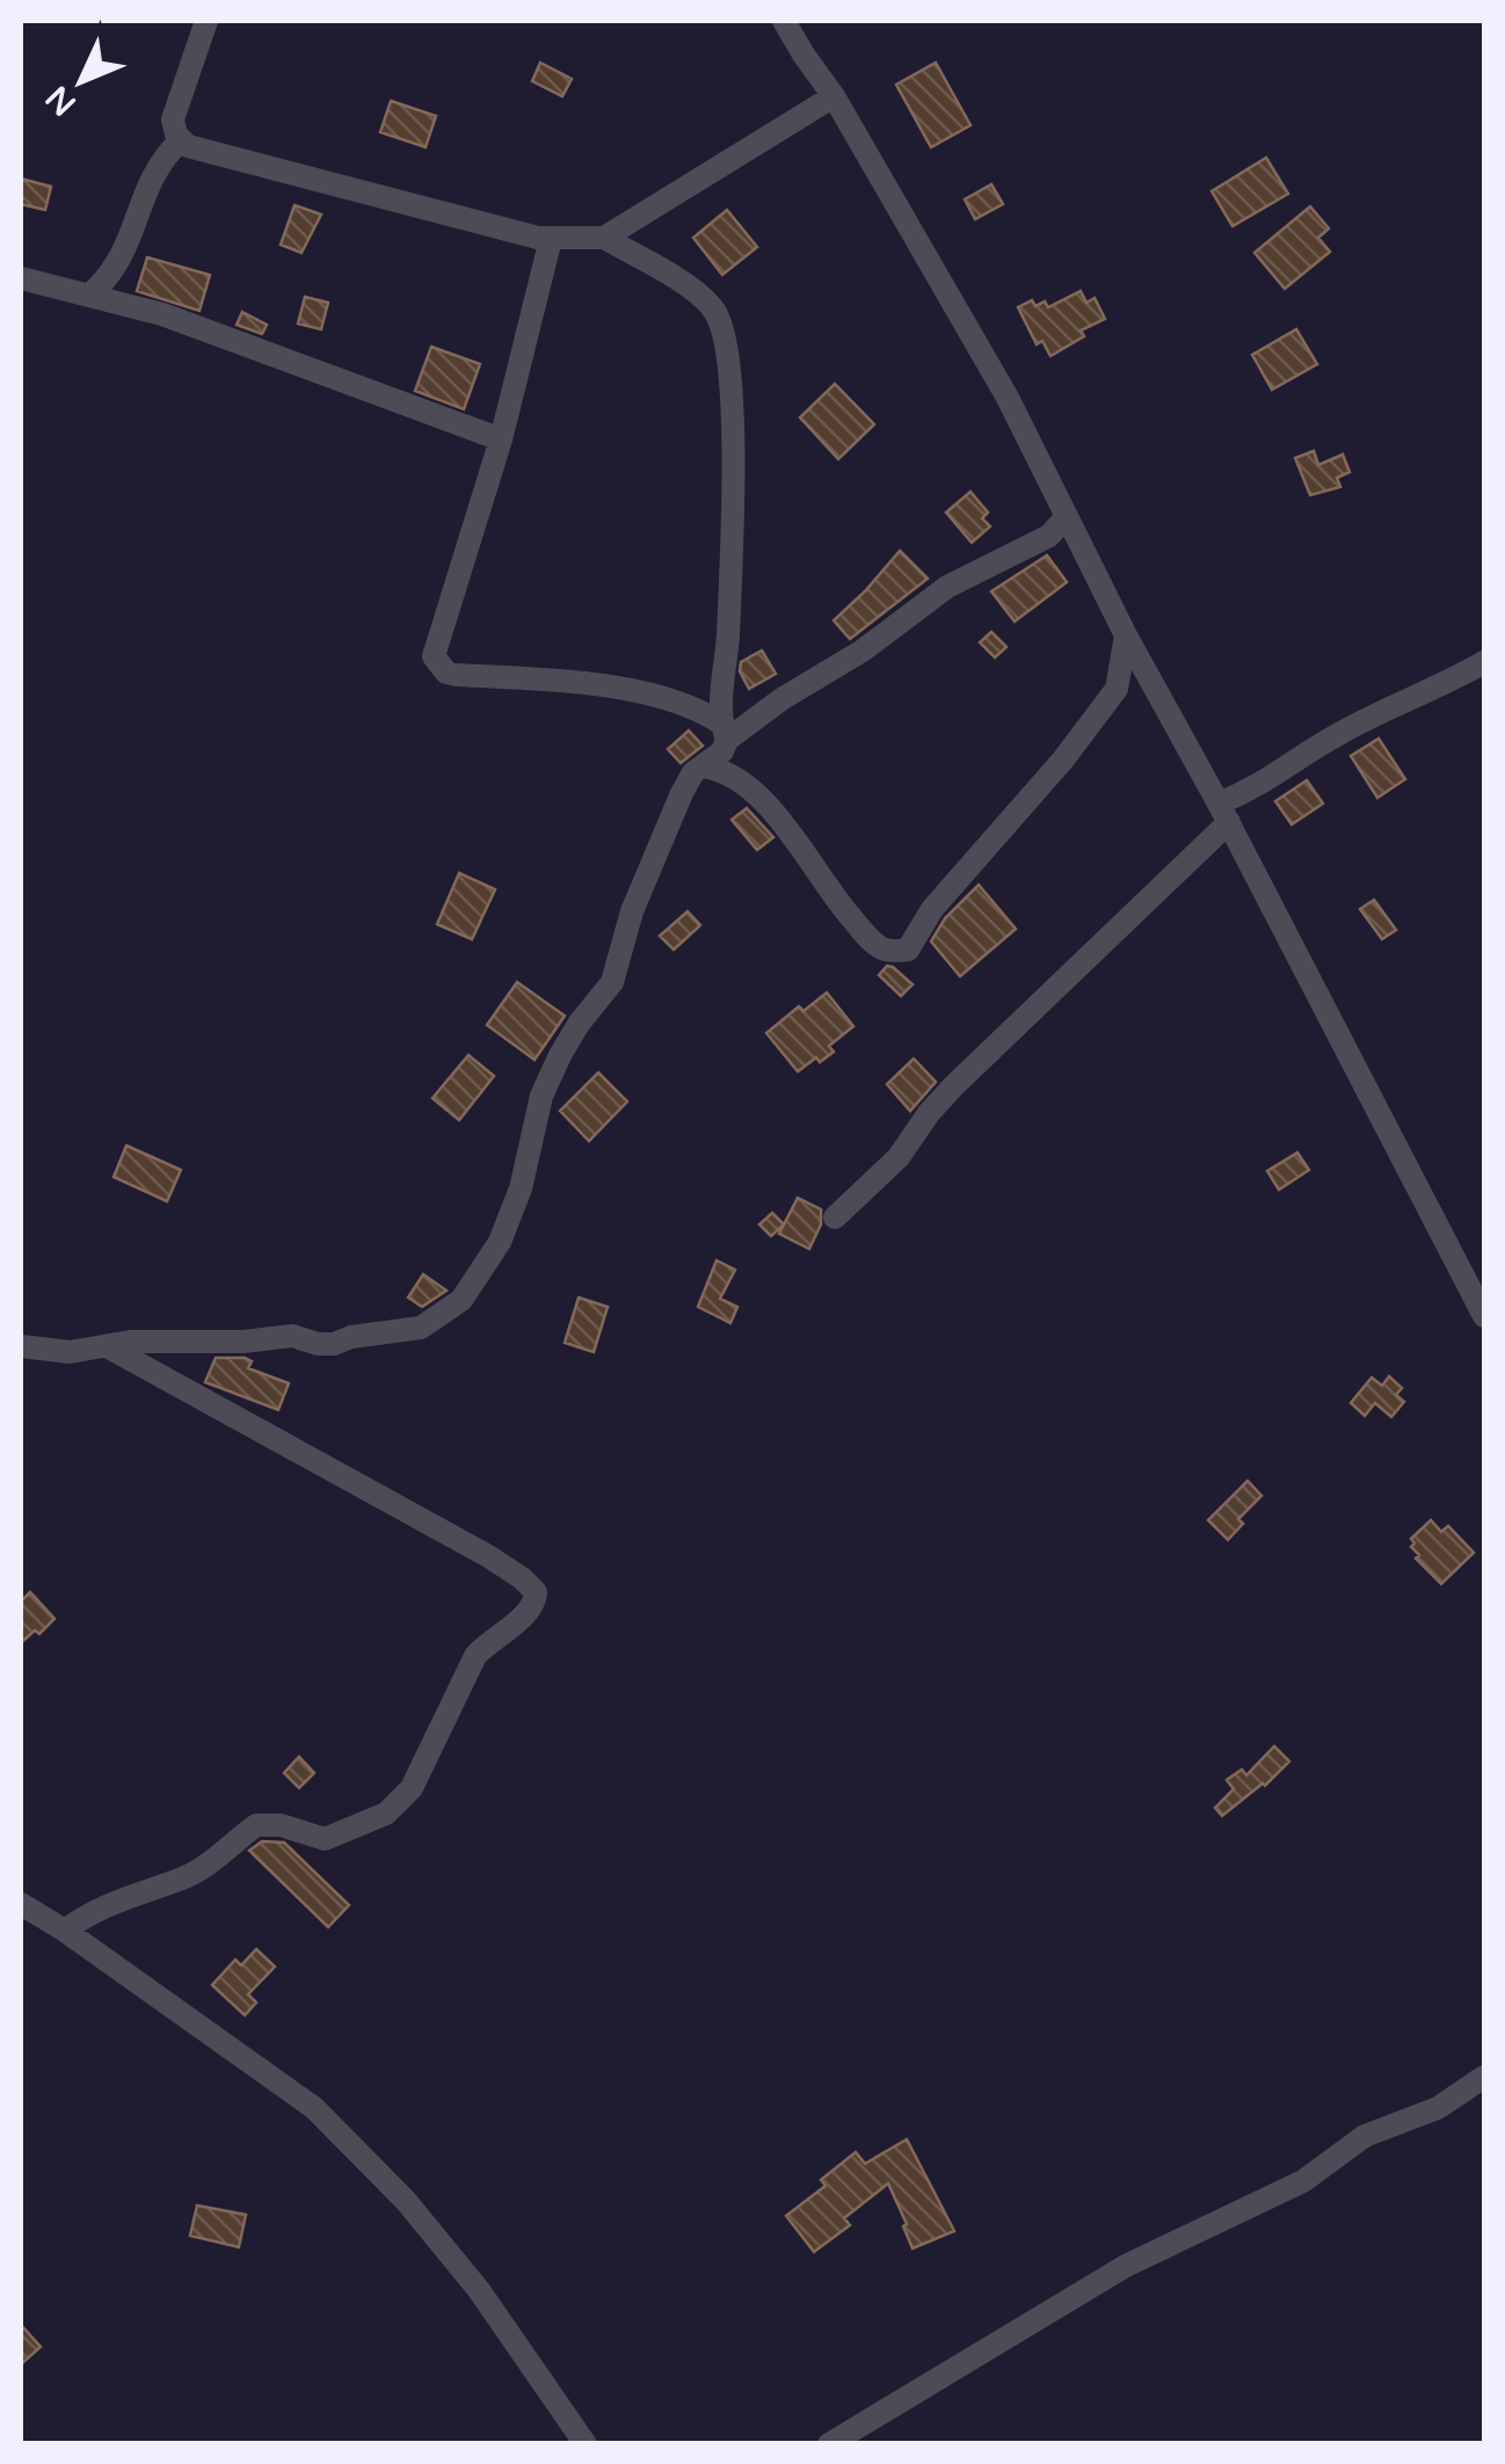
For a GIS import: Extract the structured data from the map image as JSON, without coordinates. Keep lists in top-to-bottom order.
{
  "north": "bottom left"
}
